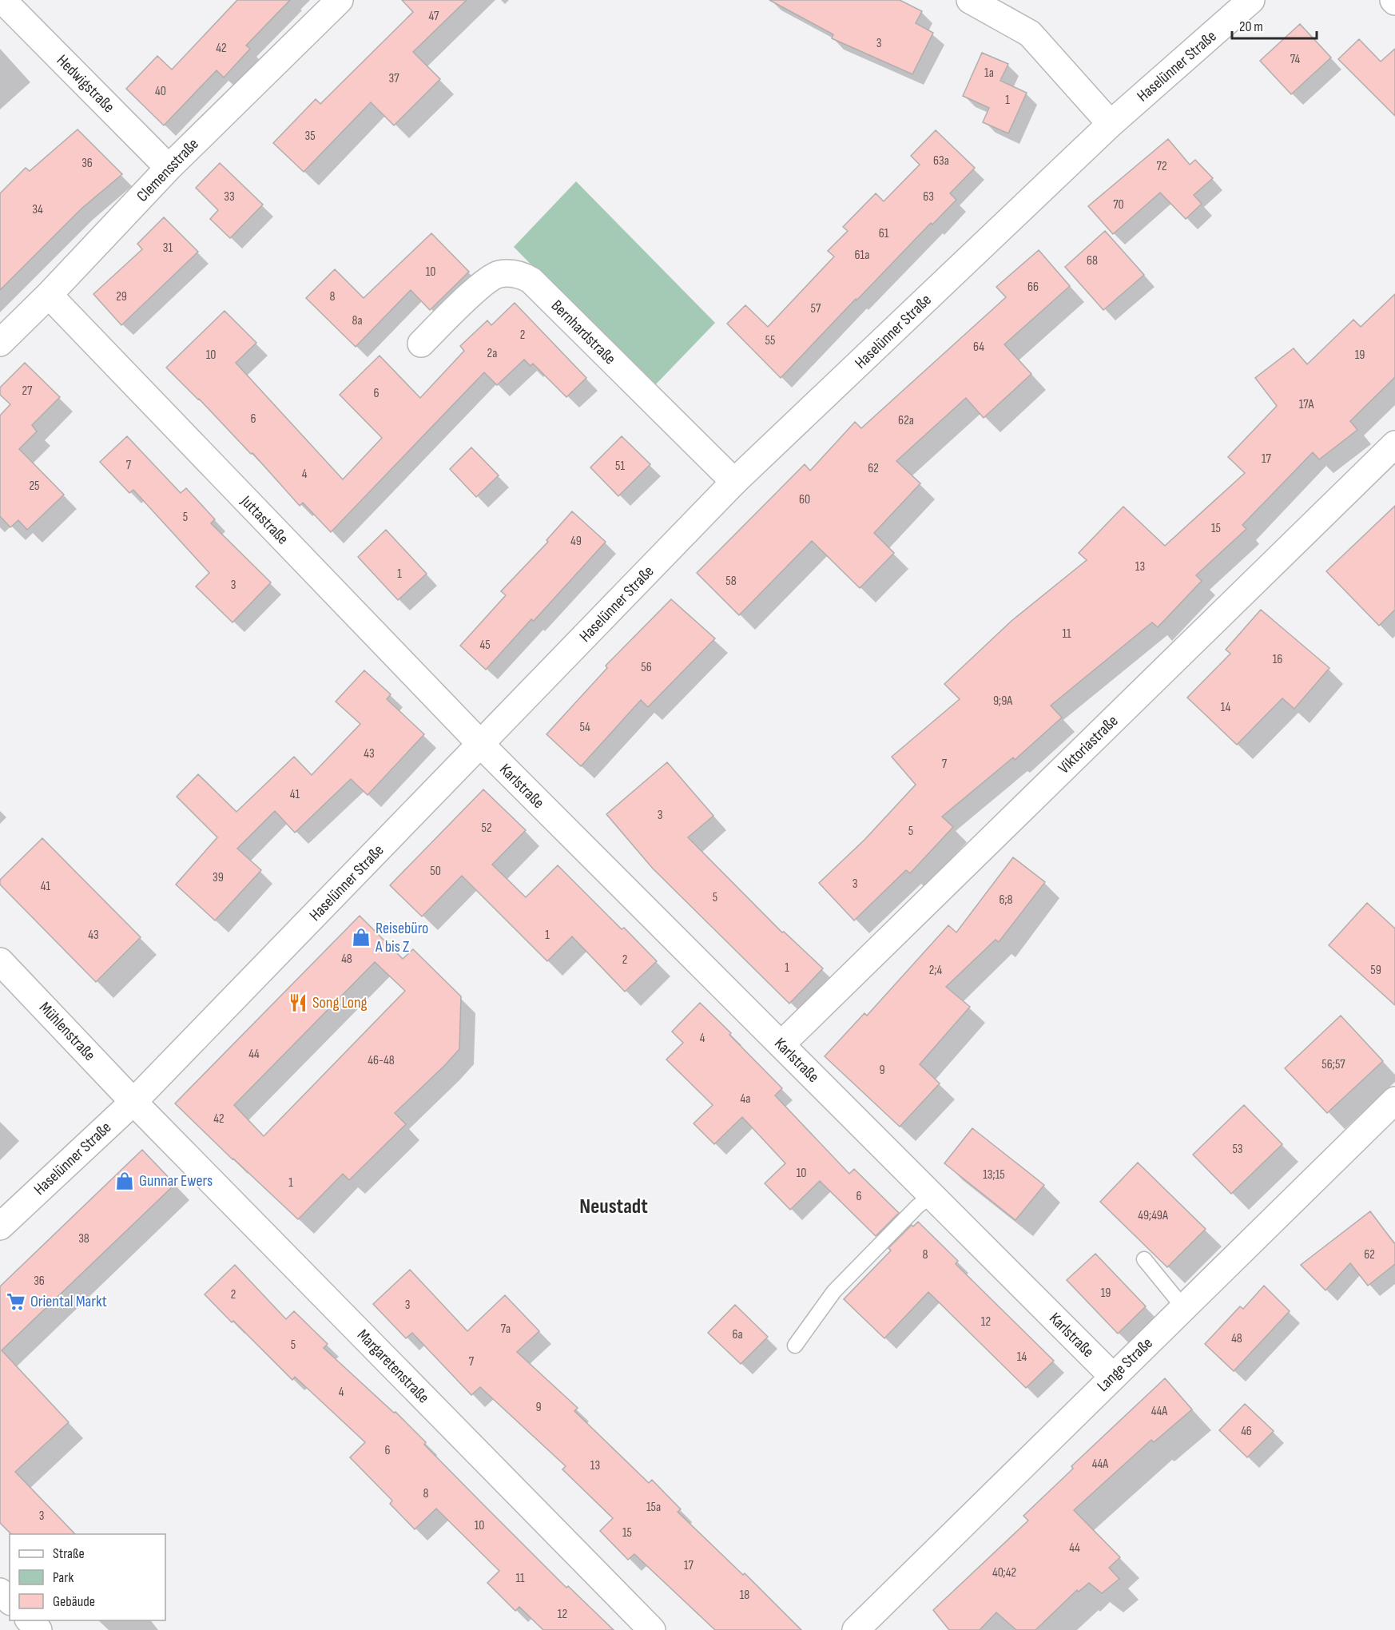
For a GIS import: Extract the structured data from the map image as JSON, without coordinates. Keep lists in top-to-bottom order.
{
  "streets": {
    "street": [
      "Haselünner Straße",
      "Hedwigstraße",
      "Clemensstraße",
      "Bernhardstraße",
      "Juttastraße",
      "Viktoriastraße",
      "Karlstraße",
      "Mühlenstraße",
      "Lange Straße",
      "Margaretenstraße"
    ]
  },
  "crossings": [
    ["Haselünner Straße", "Bernhardstraße"],
    ["Haselünner Straße", "Juttastraße"],
    ["Haselünner Straße", "Karlstraße"],
    ["Haselünner Straße", "Mühlenstraße"],
    ["Haselünner Straße", "Margaretenstraße"],
    ["Hedwigstraße", "Clemensstraße"],
    ["Clemensstraße", "Juttastraße"],
    ["Juttastraße", "Karlstraße"],
    ["Viktoriastraße", "Karlstraße"],
    ["Karlstraße", "Lange Straße"],
    ["Mühlenstraße", "Margaretenstraße"]
  ],
  "districts": ["Neustadt"],
  "places": {
    "shop": ["Reisebüro A bis Z", "Gunnar Ewers"],
    "restaurant": ["Song Long"],
    "supermarket": ["Oriental Markt"]
  },
  "house_numbers": [
    "47",
    "3",
    "42",
    "74",
    "1a",
    "37",
    "40",
    "1",
    "35",
    "63a",
    "36",
    "72",
    "33",
    "63",
    "70",
    "34",
    "61",
    "31",
    "61a",
    "68",
    "10",
    "66",
    "29",
    "8",
    "57",
    "8a",
    "2",
    "55",
    "64",
    "2a",
    "10",
    "19",
    "27",
    "6",
    "17A",
    "6",
    "62a",
    "17",
    "7",
    "51",
    "62",
    "4",
    "25",
    "60",
    "5",
    "15",
    "49",
    "13",
    "1",
    "58",
    "3",
    "11",
    "45",
    "16",
    "56",
    "9;9A",
    "14",
    "54",
    "43",
    "7",
    "41",
    "3",
    "52",
    "5",
    "50",
    "39",
    "3",
    "41",
    "5",
    "6;8",
    "43",
    "1",
    "48",
    "2",
    "1",
    "2;4",
    "59",
    "4",
    "44",
    "46-48",
    "56;57",
    "9",
    "4a",
    "42",
    "53",
    "10",
    "13;15",
    "1",
    "6",
    "49;49A",
    "38",
    "8",
    "62",
    "36",
    "19",
    "2",
    "3",
    "12",
    "7a",
    "6a",
    "48",
    "5",
    "14",
    "7",
    "4",
    "9",
    "44A",
    "46",
    "6",
    "44A",
    "13",
    "8",
    "15a",
    "3",
    "10",
    "15",
    "44",
    "17",
    "40;42",
    "11",
    "18",
    "12"
  ],
  "legend": ["Straße", "Park", "Gebäude"],
  "scale_bar": "20 m"
}
